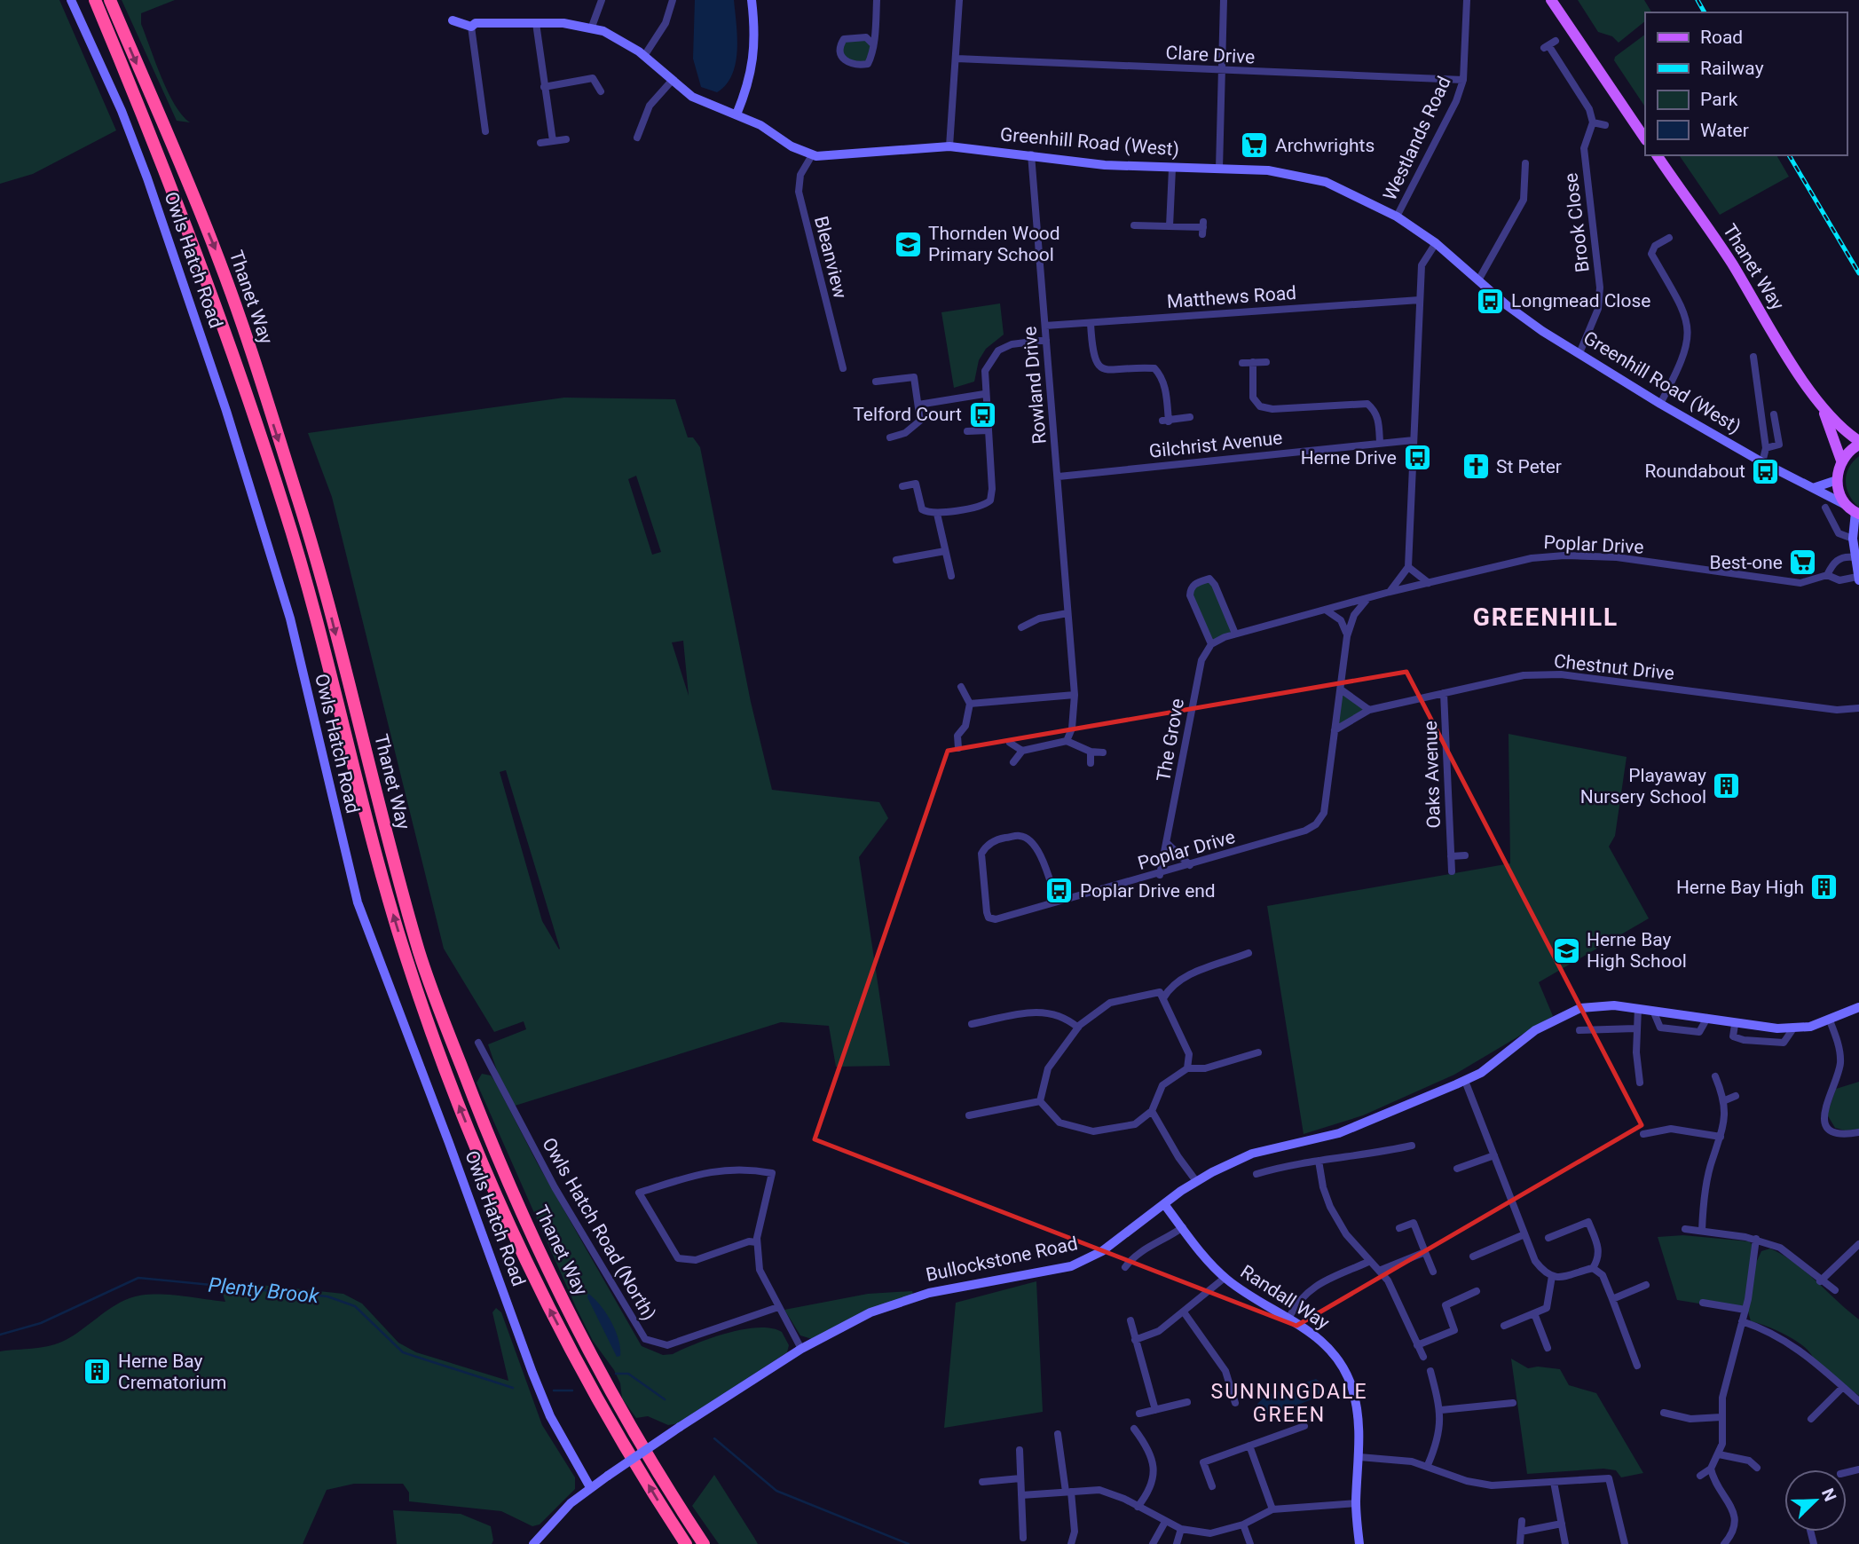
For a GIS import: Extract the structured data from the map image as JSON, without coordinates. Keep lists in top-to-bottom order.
{
  "streets": {
    "highway": ["Thanet Way"],
    "street": [
      "Clare Drive",
      "Westlands Road",
      "Greenhill Road (West)",
      "Brook Close",
      "Bleanview",
      "Owls Hatch Road",
      "Matthews Road",
      "Rowland Drive",
      "Gilchrist Avenue",
      "Poplar Drive",
      "Chestnut Drive",
      "The Grove",
      "Oaks Avenue",
      "Owls Hatch Road (North)",
      "Bullockstone Road",
      "Randall Way"
    ]
  },
  "crossings": [
    ["Clare Drive", "Westlands Road"],
    ["Westlands Road", "Greenhill Road (West)"],
    ["Greenhill Road (West)", "Brook Close"],
    ["Greenhill Road (West)", "Bleanview"],
    ["Greenhill Road (West)", "Rowland Drive"],
    ["Owls Hatch Road", "Bullockstone Road"],
    ["Matthews Road", "Rowland Drive"],
    ["Rowland Drive", "Gilchrist Avenue"],
    ["Poplar Drive", "Chestnut Drive"],
    ["Poplar Drive", "The Grove"],
    ["Chestnut Drive", "Oaks Avenue"],
    ["Bullockstone Road", "Randall Way"]
  ],
  "districts": ["GREENHILL", "SUNNINGDALE GREEN"],
  "water": ["Plenty Brook"],
  "places": {
    "supermarket": ["Archwrights", "Best-one"],
    "school or university": ["Thornden Wood Primary School", "Herne Bay High School"],
    "bus stop": [
      "Longmead Close",
      "Telford Court",
      "Herne Drive",
      "Roundabout",
      "Poplar Drive end"
    ],
    "church": ["St Peter"],
    "building": ["Playaway Nursery School", "Herne Bay High", "Herne Bay Crematorium"]
  },
  "legend": [
    "Road",
    "Railway",
    "Park",
    "Water"
  ],
  "north": "top right"
}
